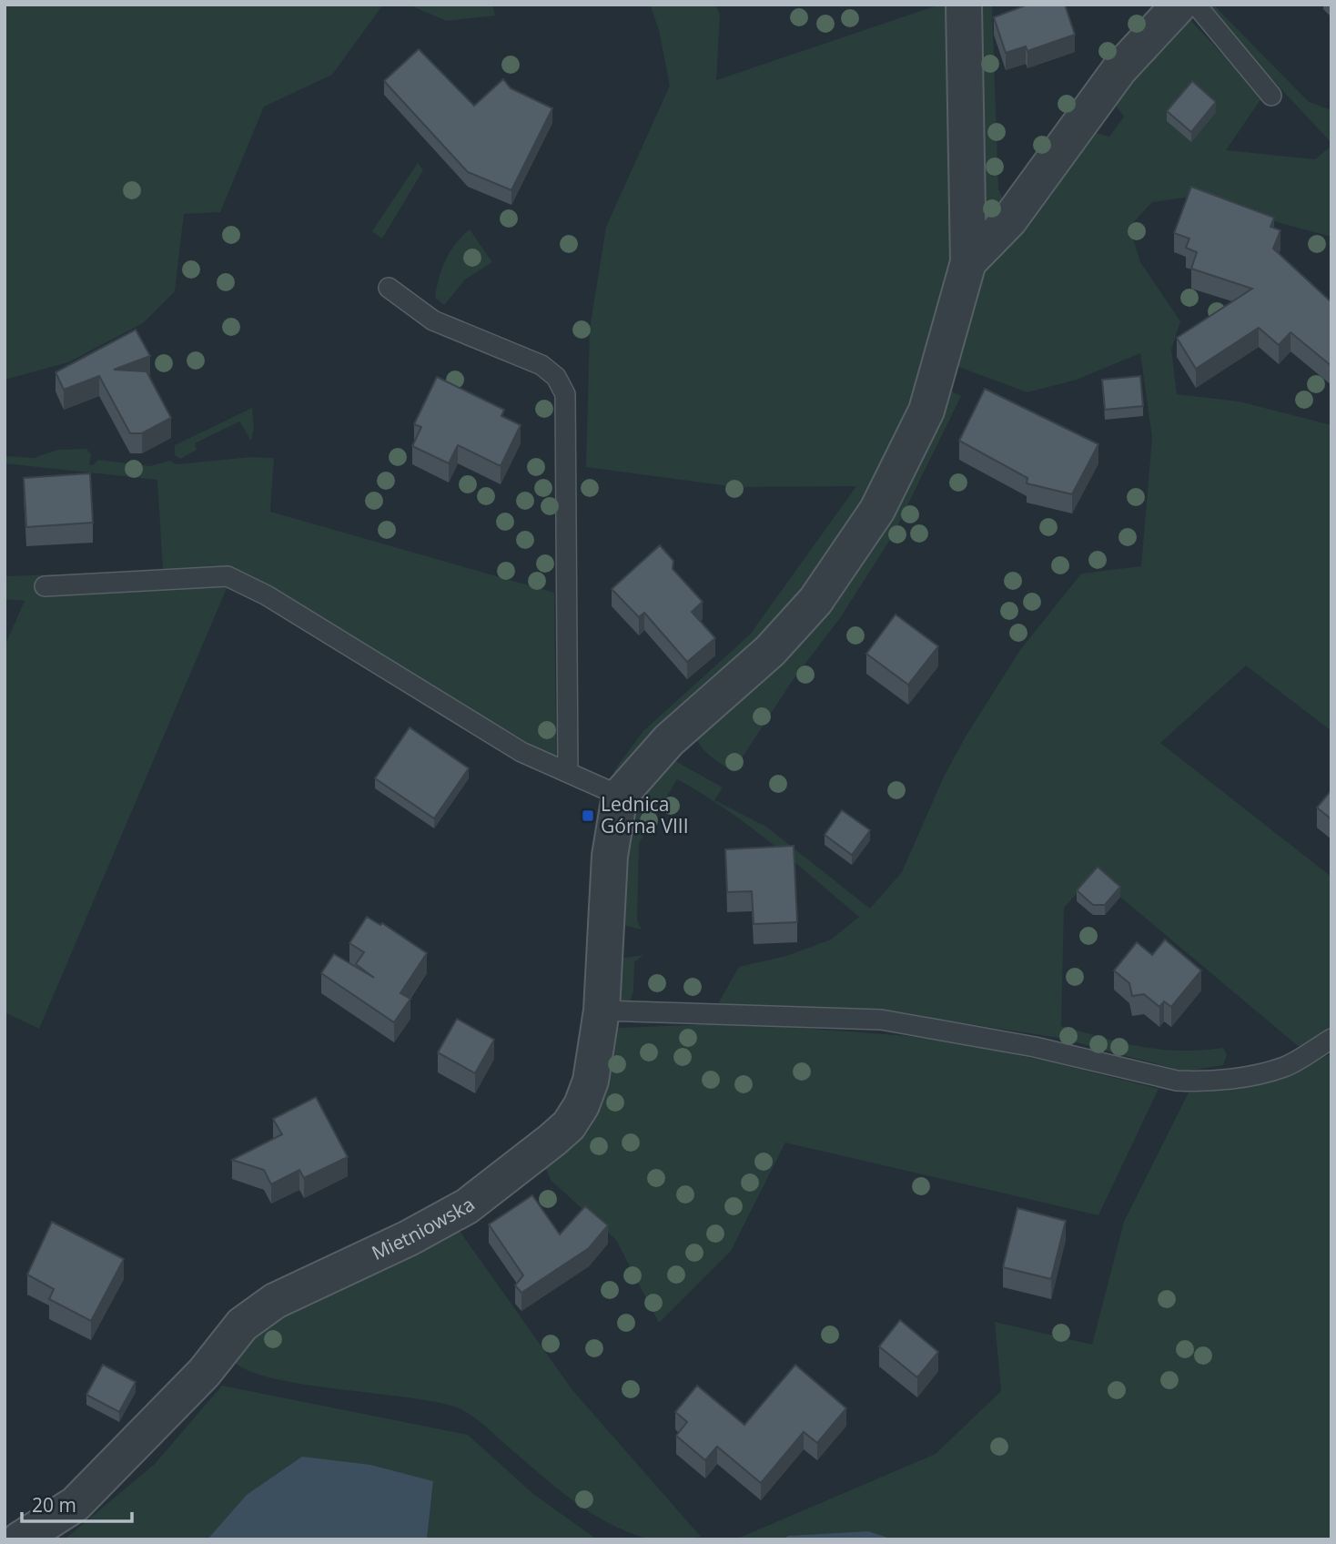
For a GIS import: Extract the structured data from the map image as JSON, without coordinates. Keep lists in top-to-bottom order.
{
  "streets": {
    "street": ["Mietniowska"]
  },
  "places": {
    "transit": ["Lednica Górna VIII"]
  },
  "scale_bar": "20 m"
}
